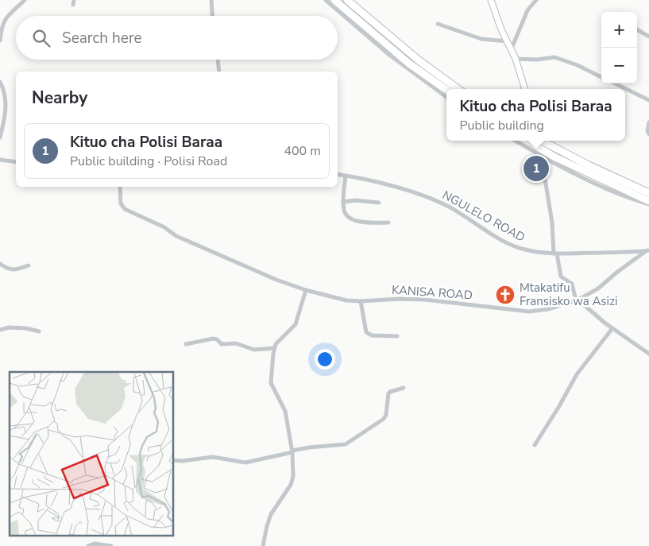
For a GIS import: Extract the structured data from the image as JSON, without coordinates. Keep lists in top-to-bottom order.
{
  "streets": {
    "street": ["NGULELO ROAD", "KANISA ROAD"]
  },
  "crossings": [
    ["NGULELO ROAD", "KANISA ROAD"]
  ],
  "places": {
    "church": ["Mtakatifu Fransisko wa Asizi"]
  },
  "page": {
    "map_buttons": ["+", "−"],
    "search": "Search here",
    "heading": "Nearby",
    "popup": ["Kituo cha Polisi Baraa", "Public building"],
    "list": [
      {
        "mark": "1",
        "name": "Kituo cha Polisi Baraa",
        "note": "Public building · Polisi Road",
        "value": "400 m"
      }
    ],
    "pins": "1"
  }
}
